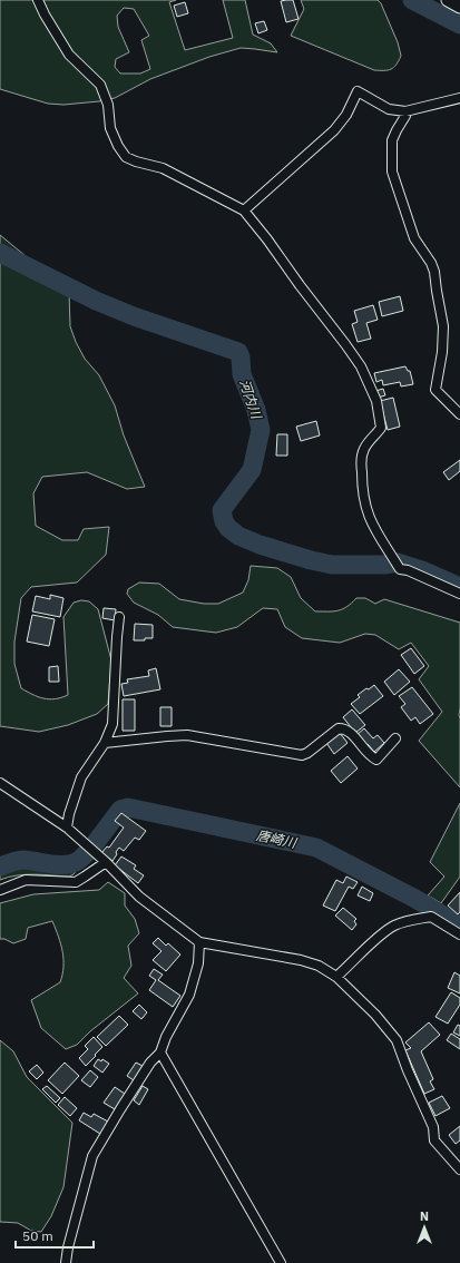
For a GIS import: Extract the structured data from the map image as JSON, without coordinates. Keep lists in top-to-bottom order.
{
  "water": ["河内川", "唐崎川"],
  "scale_bar": "50 m",
  "north": "top"
}
